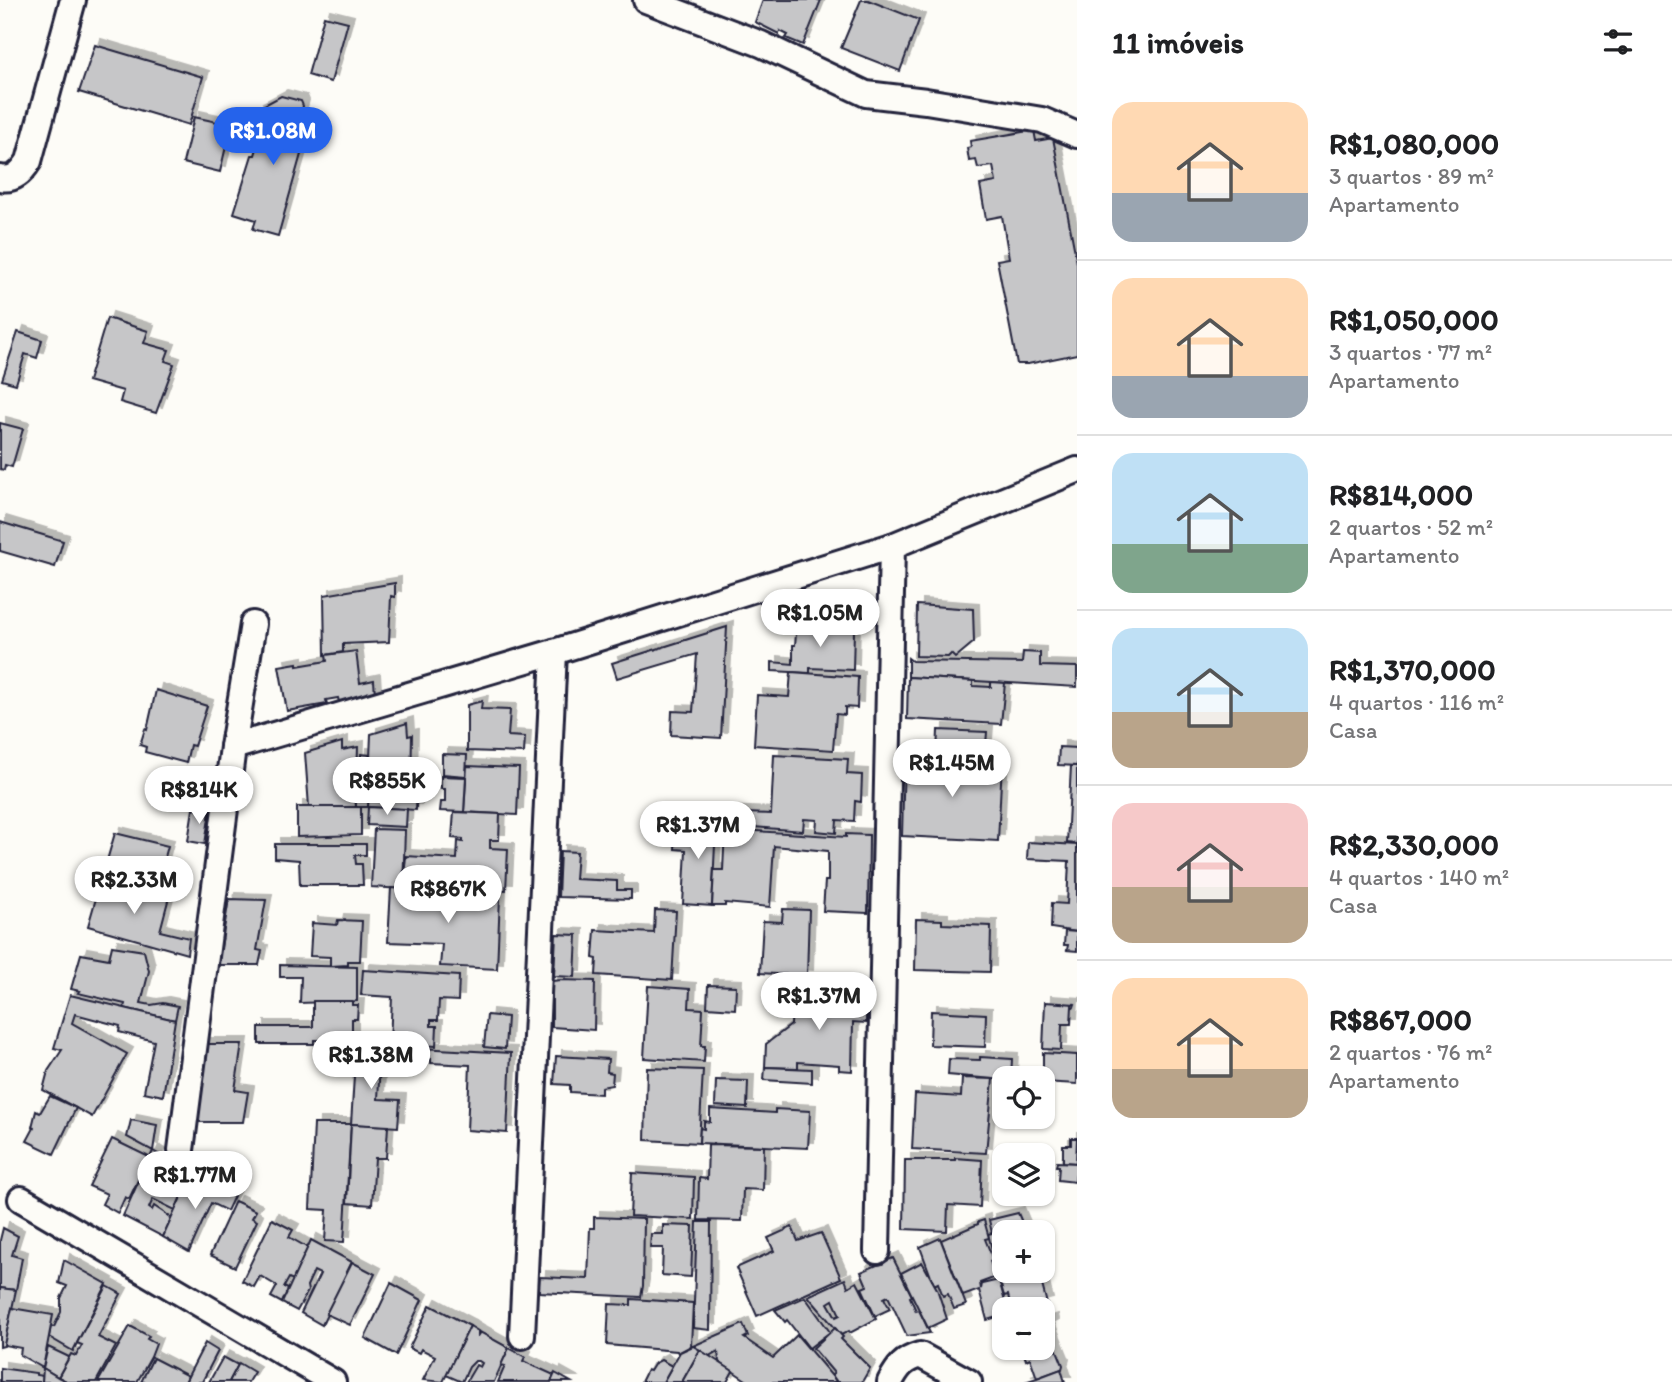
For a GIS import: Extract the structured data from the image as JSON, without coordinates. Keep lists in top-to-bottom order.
{
  "page": {
    "heading": "11 imóveis",
    "list": [
      {
        "name": "R$1,080,000",
        "note": "3 quartos · 89 m² · Apartamento"
      },
      {
        "name": "R$1,050,000",
        "note": "3 quartos · 77 m² · Apartamento"
      },
      {
        "name": "R$814,000",
        "note": "2 quartos · 52 m² · Apartamento"
      },
      {
        "name": "R$1,370,000",
        "note": "4 quartos · 116 m² · Casa"
      },
      {
        "name": "R$2,330,000",
        "note": "4 quartos · 140 m² · Casa"
      },
      {
        "name": "R$867,000",
        "note": "2 quartos · 76 m² · Apartamento"
      }
    ],
    "price": [
      "R$1.08M",
      "R$1.05M",
      "R$1.45M",
      "R$855K",
      "R$814K",
      "R$1.37M",
      "R$2.33M",
      "R$867K",
      "R$1.37M",
      "R$1.38M",
      "R$1.77M"
    ],
    "map_buttons": ["+", "−"]
  }
}
